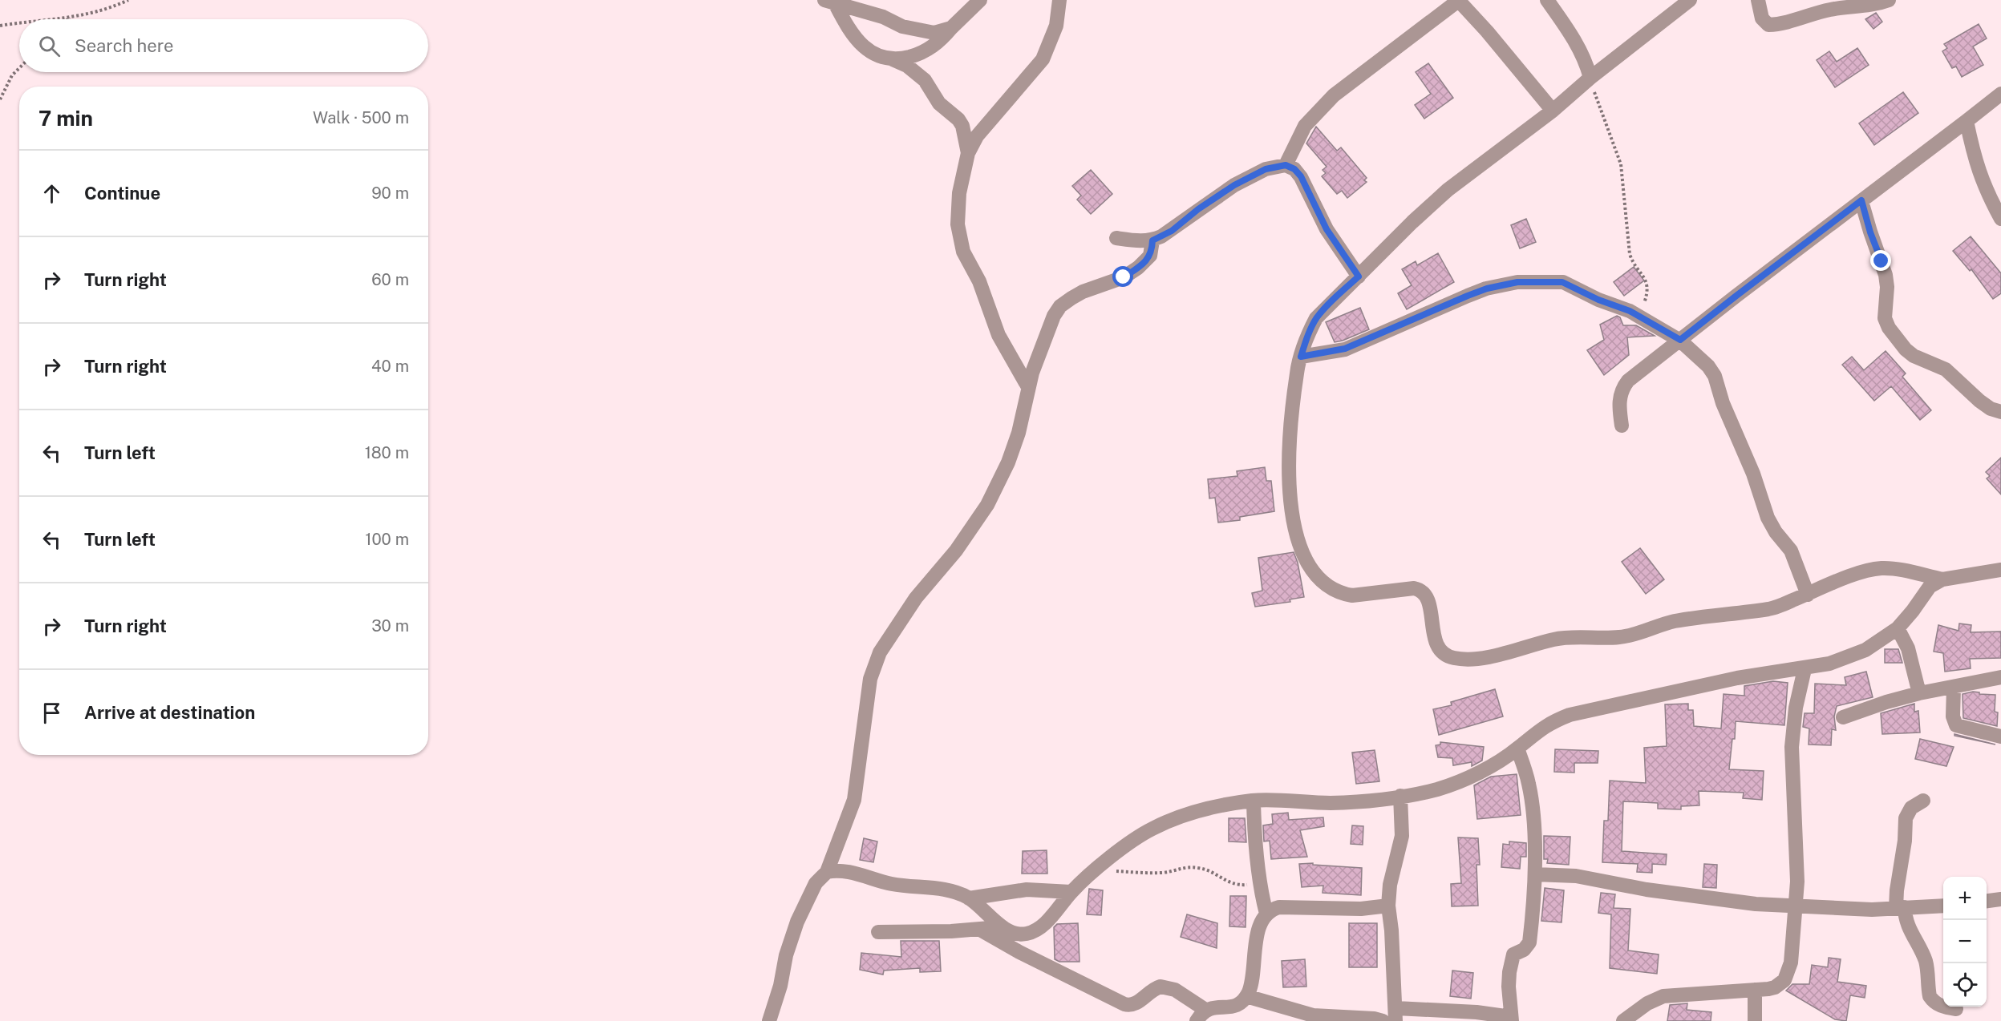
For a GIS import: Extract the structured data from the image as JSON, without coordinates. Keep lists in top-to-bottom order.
{
  "page": {
    "search": "Search here",
    "heading": ["7 min", "Walk · 500 m"],
    "list": [
      ["Continue", "90 m"],
      ["Turn right", "60 m"],
      ["Turn right", "40 m"],
      ["Turn left", "180 m"],
      ["Turn left", "100 m"],
      ["Turn right", "30 m"],
      "Arrive at destination"
    ],
    "map_buttons": ["+", "−"]
  }
}
